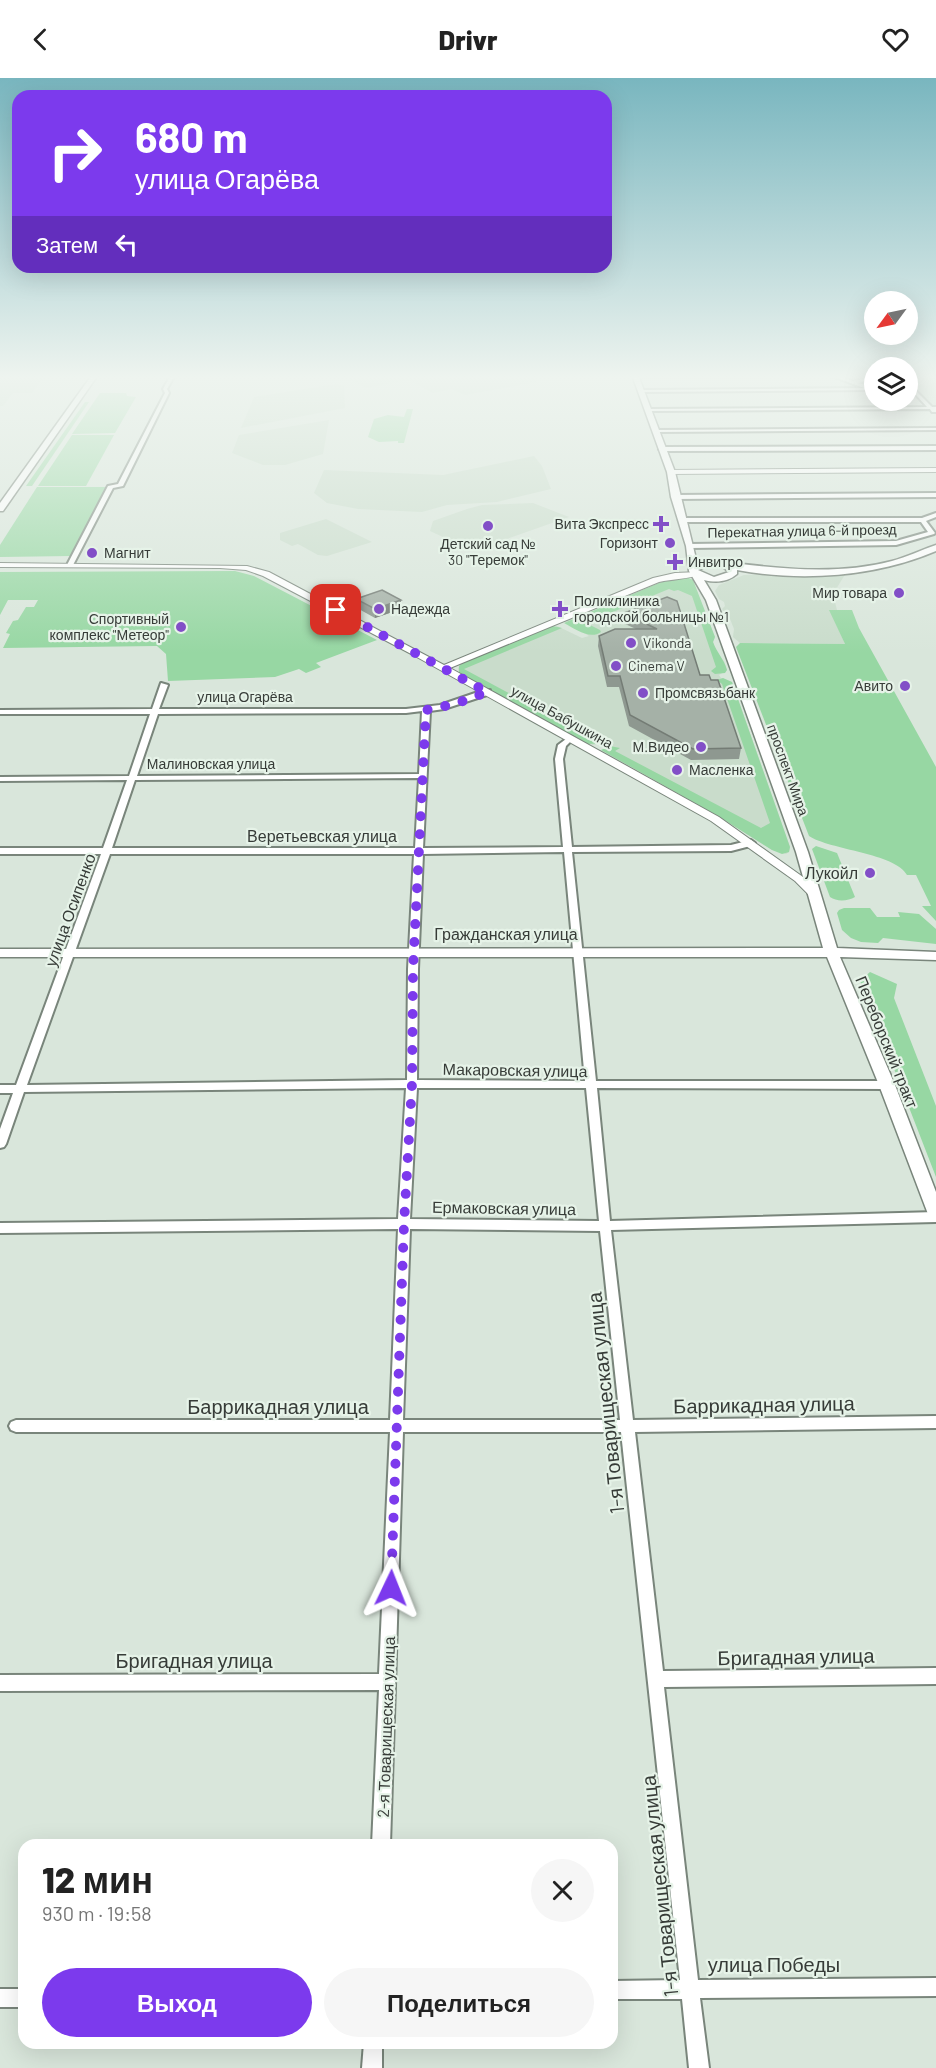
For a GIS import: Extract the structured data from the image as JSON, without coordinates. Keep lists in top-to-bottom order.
{
  "streets": {
    "main road": ["проспект Мира", "Гражданская улица", "Переборский тракт"],
    "street": [
      "Перекатная улица 6-й проезд",
      "улица Огарёва",
      "улица Бабушкина",
      "Малиновская улица",
      "Веретьевская улица",
      "улица Осипенко",
      "Макаровская улица",
      "Ермаковская улица",
      "1-я Товарищеская улица",
      "Баррикадная улица",
      "Бригадная улица",
      "2-я Товарищеская улица",
      "улица Победы"
    ]
  },
  "crossings": [
    ["улица Огарёва", "улица Бабушкина"],
    ["улица Огарёва", "улица Осипенко"],
    ["улица Огарёва", "2-я Товарищеская улица"],
    ["улица Бабушкина", "проспект Мира"],
    ["улица Бабушкина", "Веретьевская улица"],
    ["улица Бабушкина", "1-я Товарищеская улица"],
    ["Малиновская улица", "улица Осипенко"],
    ["Малиновская улица", "2-я Товарищеская улица"],
    ["проспект Мира", "Гражданская улица"],
    ["проспект Мира", "Переборский тракт"],
    ["Веретьевская улица", "улица Осипенко"],
    ["Веретьевская улица", "1-я Товарищеская улица"],
    ["Веретьевская улица", "2-я Товарищеская улица"],
    ["улица Осипенко", "Гражданская улица"],
    ["улица Осипенко", "Макаровская улица"],
    ["Гражданская улица", "Переборский тракт"],
    ["Гражданская улица", "1-я Товарищеская улица"],
    ["Гражданская улица", "2-я Товарищеская улица"],
    ["Переборский тракт", "Макаровская улица"],
    ["Переборский тракт", "Ермаковская улица"],
    ["Макаровская улица", "1-я Товарищеская улица"],
    ["Макаровская улица", "2-я Товарищеская улица"],
    ["Ермаковская улица", "1-я Товарищеская улица"],
    ["Ермаковская улица", "2-я Товарищеская улица"],
    ["1-я Товарищеская улица", "Баррикадная улица"],
    ["1-я Товарищеская улица", "Бригадная улица"],
    ["1-я Товарищеская улица", "улица Победы"],
    ["Баррикадная улица", "2-я Товарищеская улица"],
    ["Бригадная улица", "2-я Товарищеская улица"]
  ],
  "places": {
    "health": ["Вита Экспресс", "Инвитро", "Поликлиника городской больницы №1"],
    "other": [
      "Детский сад № 30 \"Теремок\"",
      "Горизонт",
      "Магнит",
      "Мир товара",
      "Надежда",
      "Спортивный комплекс \"Метеор\"",
      "Vikonda",
      "Cinema V",
      "Авито",
      "Промсвязьбанк",
      "М.Видео",
      "Масленка",
      "Лукойл"
    ]
  },
  "north": "bottom left",
  "page": {
    "header": "Drivr",
    "turn": ["680 m", "улица Огарёва"],
    "then": "Затем",
    "heading": ["12 мин", "930 m · 19:58"],
    "buttons": ["Выход", "Поделиться"]
  }
}
